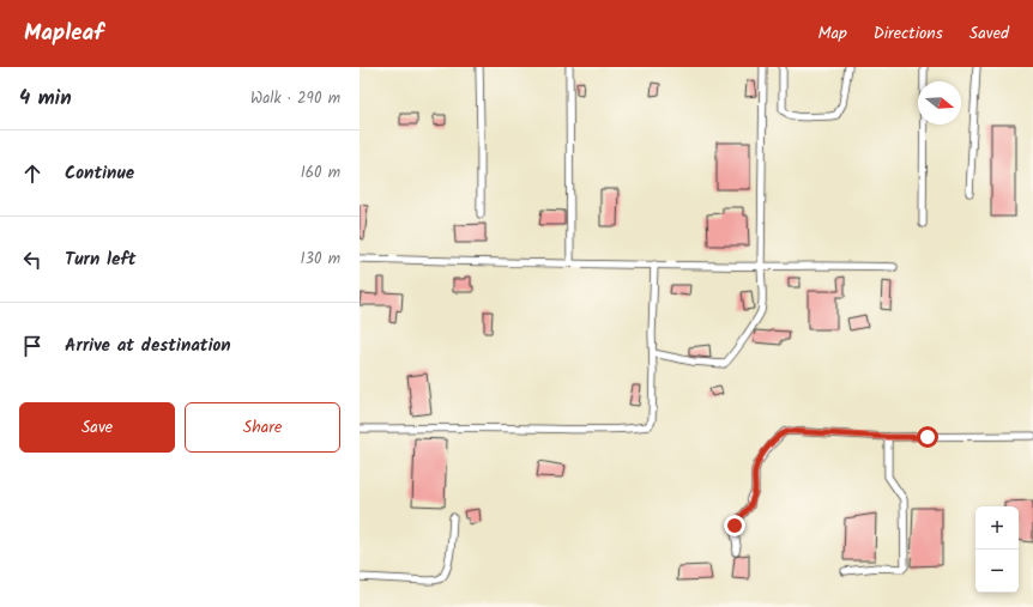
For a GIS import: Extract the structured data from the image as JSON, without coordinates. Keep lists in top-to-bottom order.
{
  "north": "right",
  "page": {
    "header": "Mapleaf",
    "nav": ["Map", "Directions", "Saved"],
    "heading": ["4 min", "Walk · 290 m"],
    "list": [
      ["Continue", "160 m"],
      ["Turn left", "130 m"],
      "Arrive at destination"
    ],
    "buttons": ["Save", "Share"],
    "map_buttons": ["+", "−"]
  }
}
